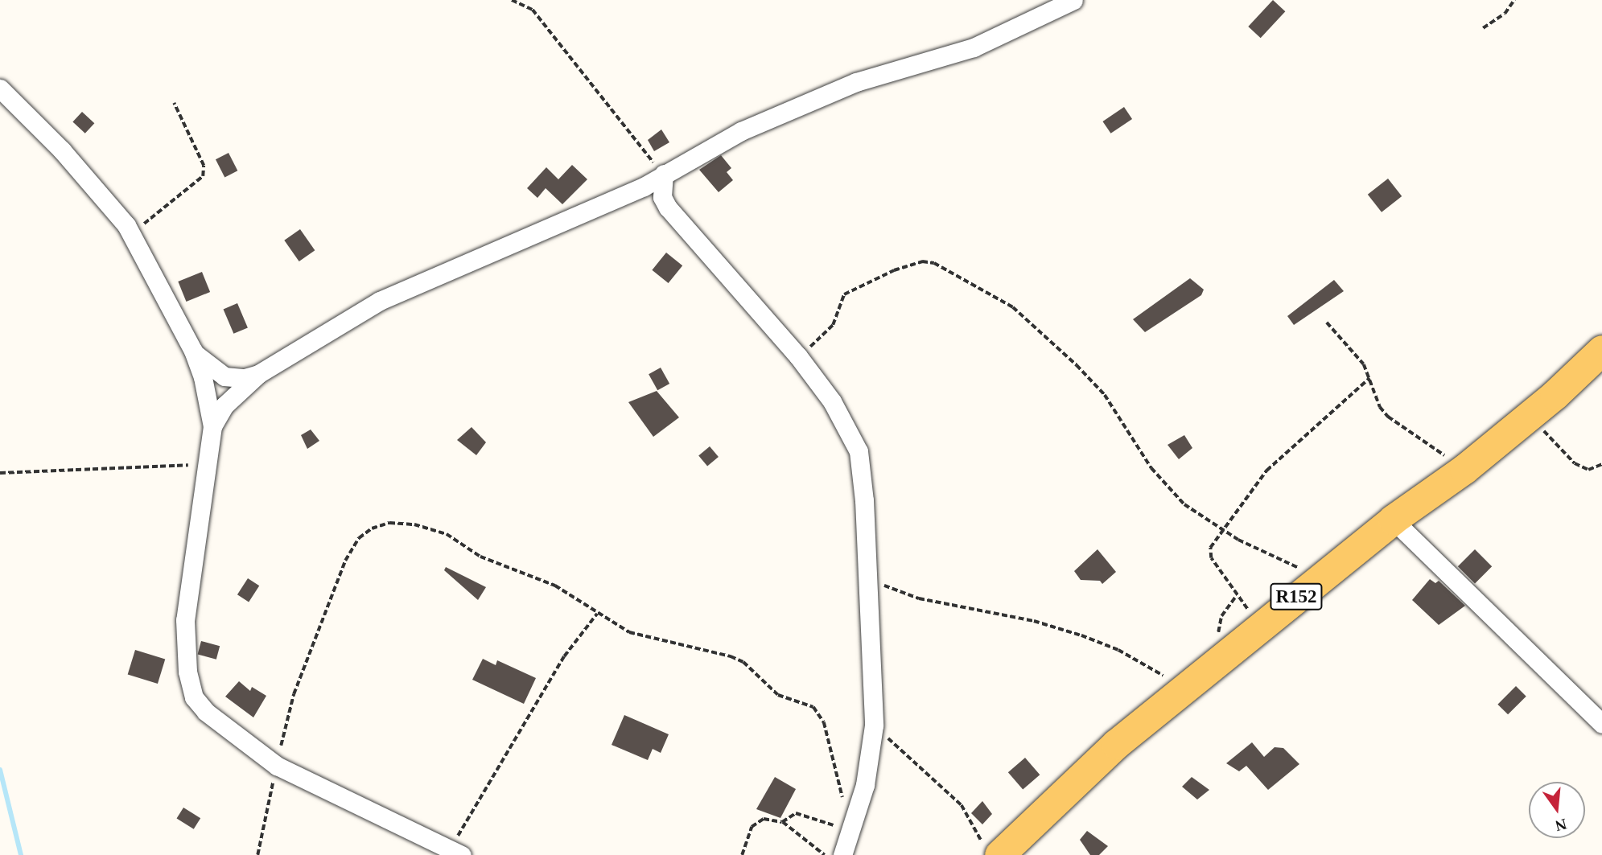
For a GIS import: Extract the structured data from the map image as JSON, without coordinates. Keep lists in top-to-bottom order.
{
  "streets": {
    "main road": ["R152"]
  },
  "north": "bottom"
}
